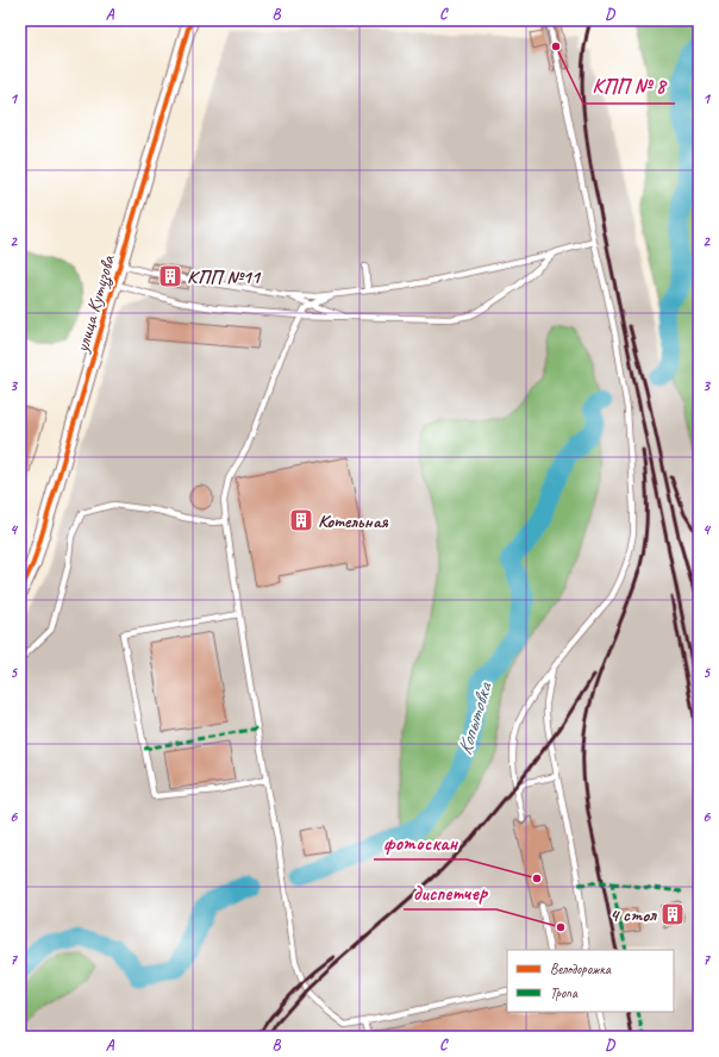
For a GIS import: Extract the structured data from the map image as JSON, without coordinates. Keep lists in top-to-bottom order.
{
  "streets": {
    "street": ["улица Кутузова"]
  },
  "water": ["Копытовка"],
  "places": {
    "other": ["КПП № 8", "фотоскан", "диспетчер"],
    "building": ["КПП №11", "Котельная", "4 стол"]
  },
  "legend": ["Велодорожка", "Тропа"],
  "grid": {
    "columns": [
      "A",
      "B",
      "C",
      "D"
    ],
    "rows": [
      "1",
      "2",
      "3",
      "4",
      "5",
      "6",
      "7"
    ]
  }
}
